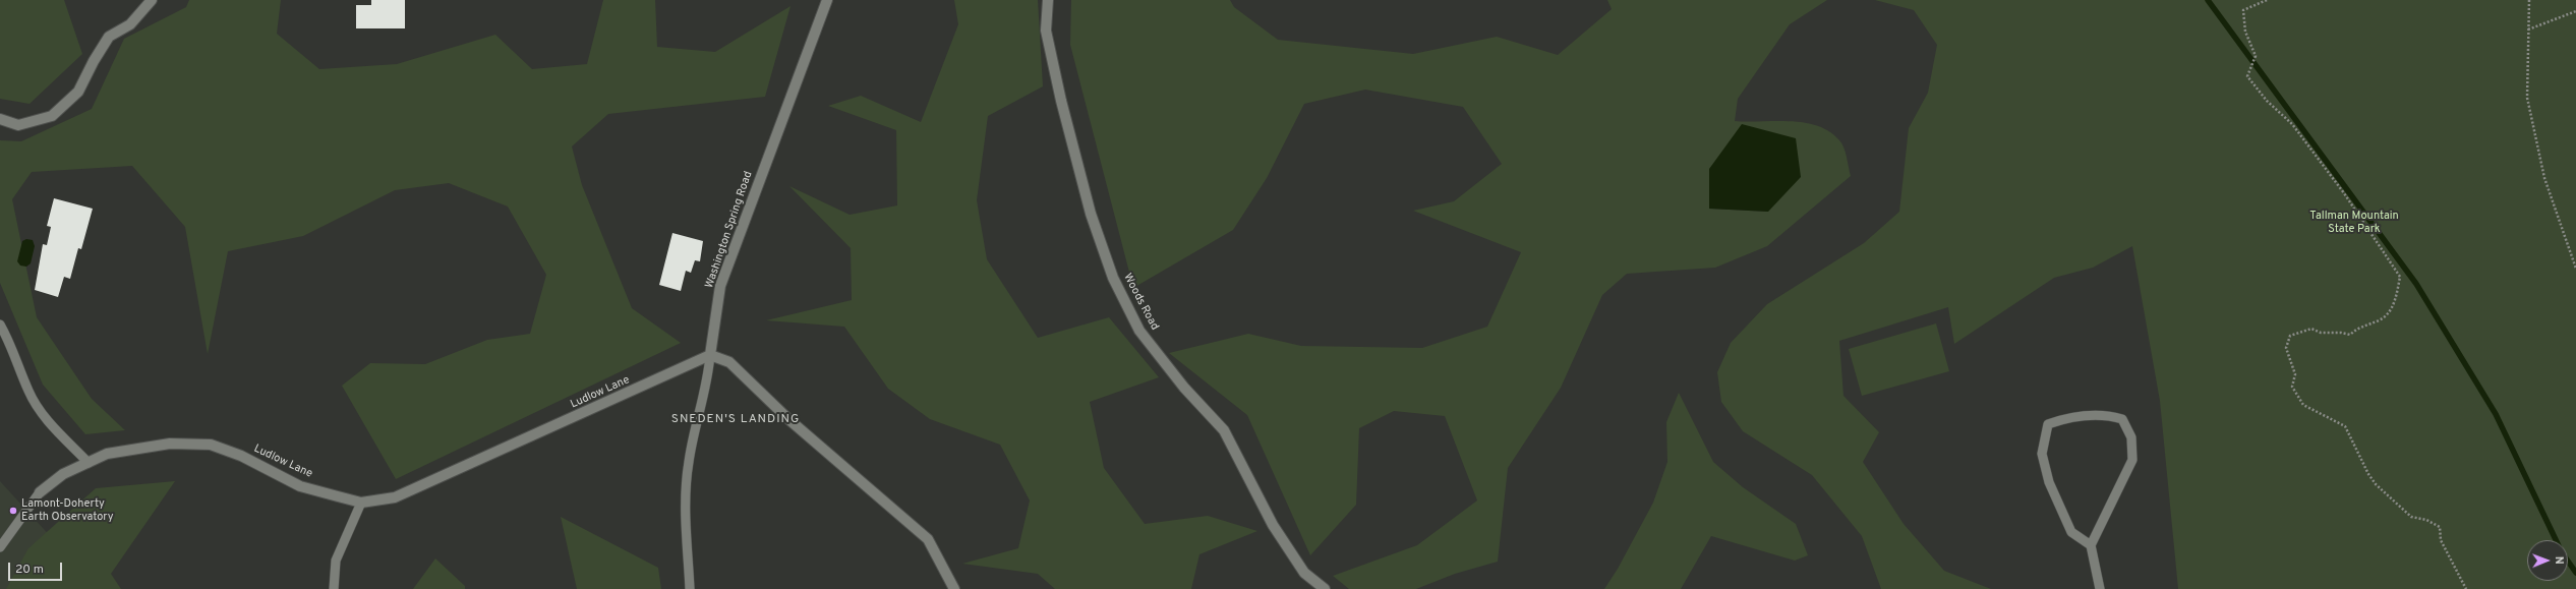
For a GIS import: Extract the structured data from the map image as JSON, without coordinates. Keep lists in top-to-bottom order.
{
  "streets": {
    "street": ["Washington Spring Road", "Woods Road", "Ludlow Lane"]
  },
  "crossings": [
    ["Washington Spring Road", "Ludlow Lane"]
  ],
  "districts": ["SNEDEN'S LANDING"],
  "parks": ["Tallman Mountain State Park"],
  "places": ["Lamont-Doherty Earth Observatory"],
  "scale_bar": "20 m",
  "north": "right"
}
